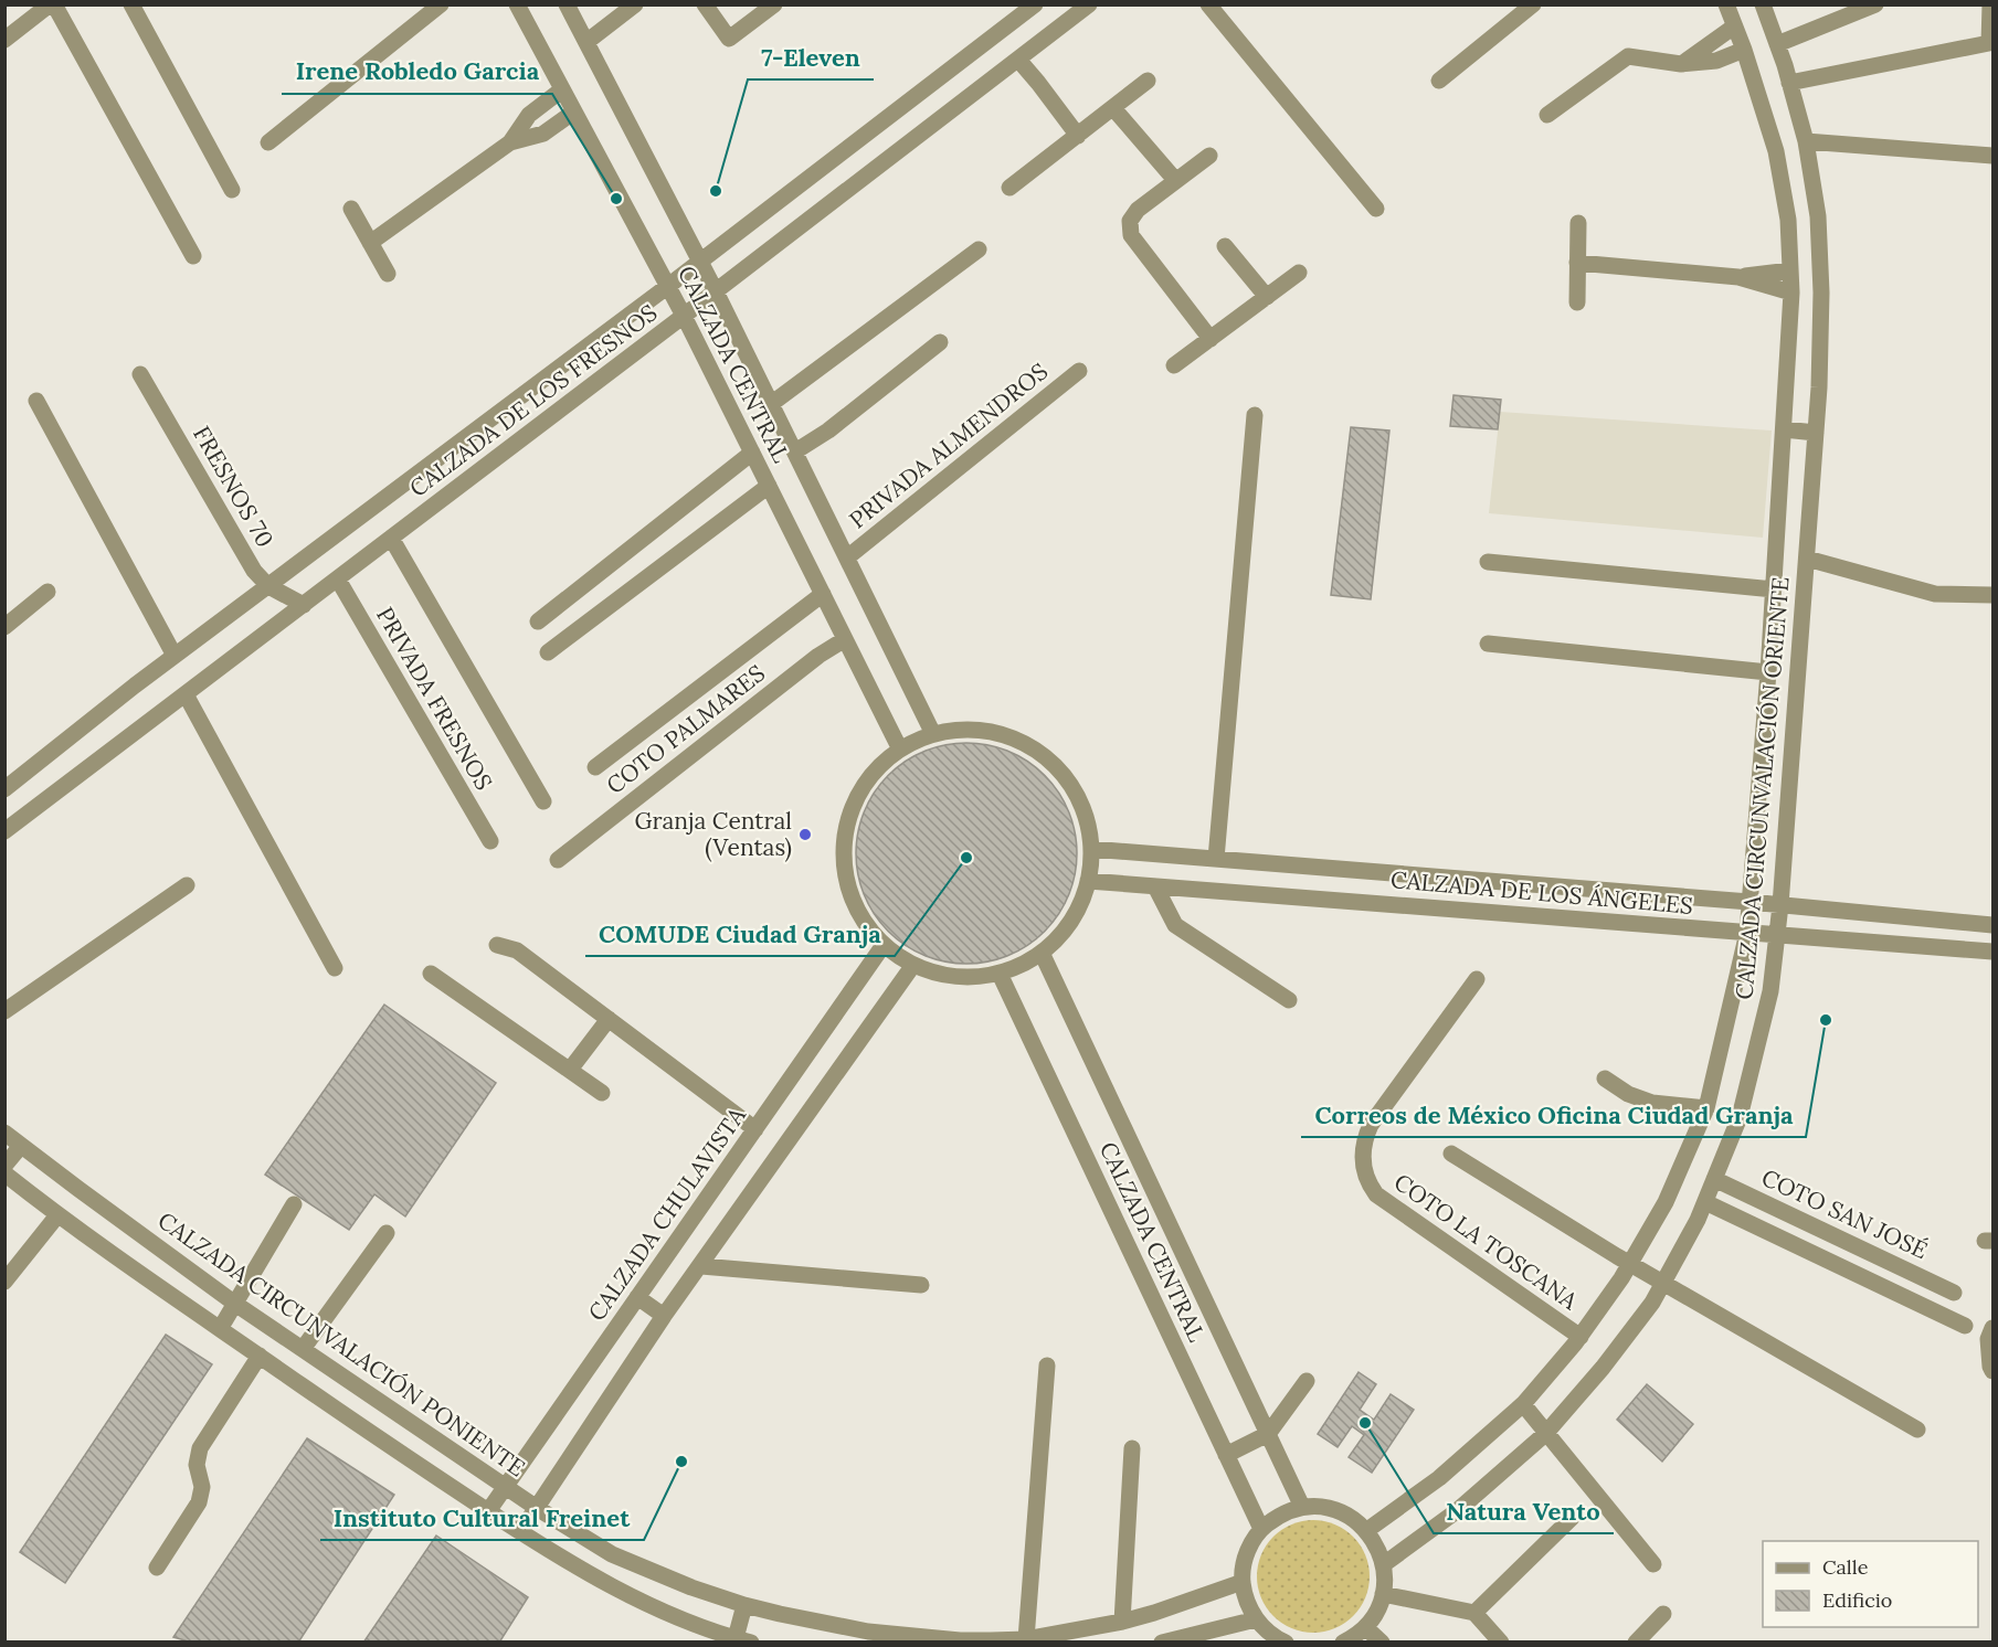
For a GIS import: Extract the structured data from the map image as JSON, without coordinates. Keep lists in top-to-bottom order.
{
  "streets": {
    "street": [
      "CALZADA CENTRAL",
      "CALZADA DE LOS FRESNOS",
      "PRIVADA ALMENDROS",
      "FRESNOS 70",
      "PRIVADA FRESNOS",
      "COTO PALMARES",
      "CALZADA CIRCUNVALACIÓN ORIENTE",
      "CALZADA DE LOS ÁNGELES",
      "CALZADA CHULAVISTA",
      "COTO SAN JOSÉ",
      "COTO LA TOSCANA",
      "CALZADA CIRCUNVALACIÓN PONIENTE"
    ]
  },
  "crossings": [
    ["CALZADA CENTRAL", "CALZADA DE LOS FRESNOS"],
    ["CALZADA CENTRAL", "PRIVADA ALMENDROS"],
    ["CALZADA CENTRAL", "COTO PALMARES"],
    ["CALZADA DE LOS FRESNOS", "FRESNOS 70"],
    ["CALZADA DE LOS FRESNOS", "PRIVADA FRESNOS"],
    ["CALZADA CIRCUNVALACIÓN ORIENTE", "CALZADA DE LOS ÁNGELES"],
    ["CALZADA CIRCUNVALACIÓN ORIENTE", "COTO SAN JOSÉ"],
    ["CALZADA CIRCUNVALACIÓN ORIENTE", "COTO LA TOSCANA"],
    ["CALZADA CHULAVISTA", "CALZADA CIRCUNVALACIÓN PONIENTE"]
  ],
  "places": [
    "7-Eleven",
    "Irene Robledo Garcia",
    "Granja Central (Ventas)",
    "COMUDE Ciudad Granja",
    "Correos de México Oficina Ciudad Granja",
    "Natura Vento",
    "Instituto Cultural Freinet"
  ],
  "legend": ["Calle", "Edificio"]
}
